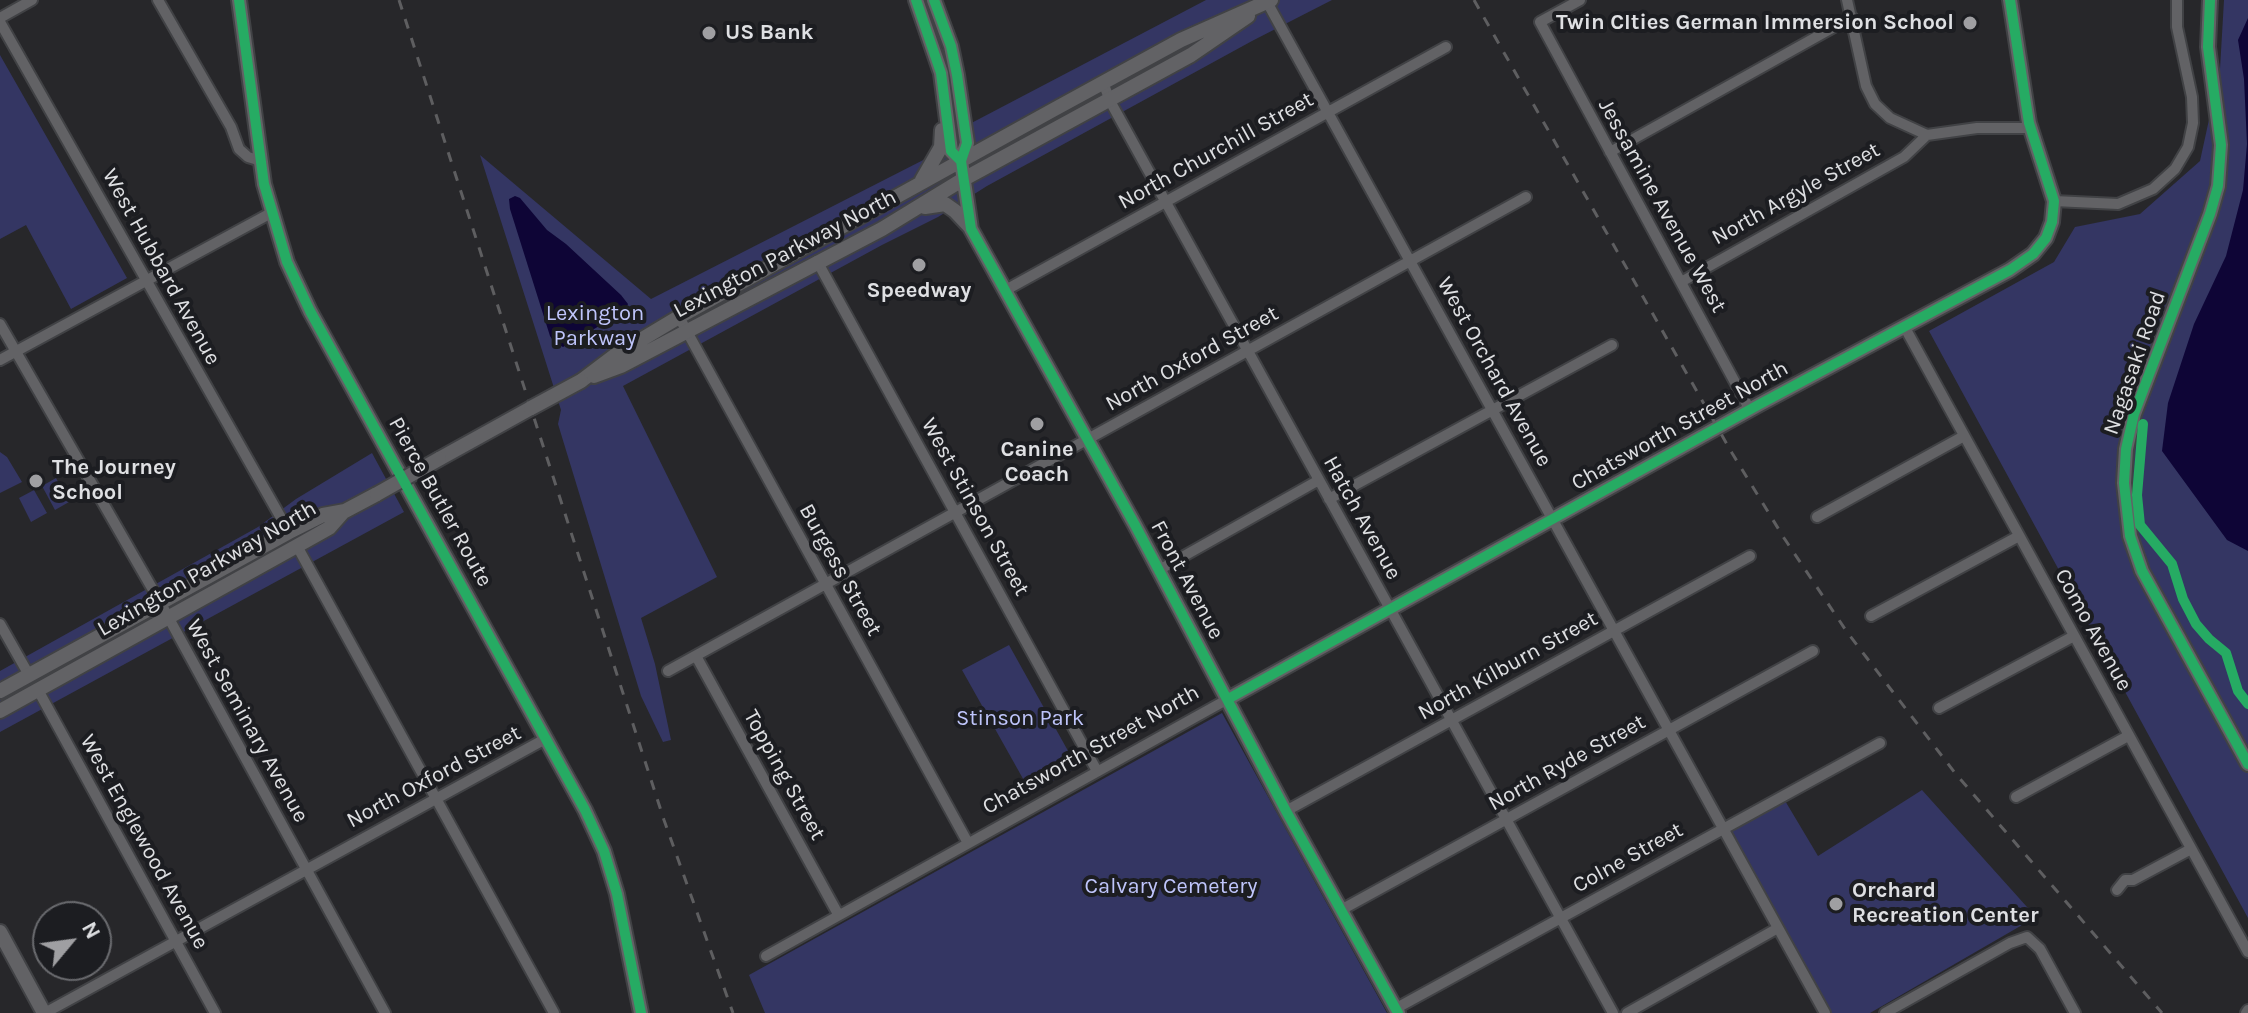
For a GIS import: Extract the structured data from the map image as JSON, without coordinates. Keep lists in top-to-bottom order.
{
  "streets": {
    "main road": [
      "Lexington Parkway North",
      "Nagasaki Road",
      "Chatsworth Street North",
      "Pierce Butler Route",
      "Front Avenue"
    ],
    "street": [
      "North Churchill Street",
      "North Argyle Street",
      "Jessamine Avenue West",
      "West Hubbard Avenue",
      "North Oxford Street",
      "West Orchard Avenue",
      "West Stinson Street",
      "Hatch Avenue",
      "Burgess Street",
      "Como Avenue",
      "North Kilburn Street",
      "West Seminary Avenue",
      "North Ryde Street",
      "Topping Street",
      "West Englewood Avenue",
      "Colne Street"
    ]
  },
  "crossings": [
    ["North Churchill Street", "West Orchard Avenue"],
    ["North Churchill Street", "Hatch Avenue"],
    ["North Churchill Street", "Front Avenue"],
    ["North Argyle Street", "Jessamine Avenue West"],
    ["Jessamine Avenue West", "Chatsworth Street North"],
    ["Lexington Parkway North", "West Hubbard Avenue"],
    ["Lexington Parkway North", "West Orchard Avenue"],
    ["Lexington Parkway North", "West Stinson Street"],
    ["Lexington Parkway North", "Hatch Avenue"],
    ["Lexington Parkway North", "Burgess Street"],
    ["Lexington Parkway North", "Front Avenue"],
    ["Lexington Parkway North", "West Seminary Avenue"],
    ["Lexington Parkway North", "West Englewood Avenue"],
    ["North Oxford Street", "West Orchard Avenue"],
    ["North Oxford Street", "Pierce Butler Route"],
    ["North Oxford Street", "West Stinson Street"],
    ["North Oxford Street", "Hatch Avenue"],
    ["North Oxford Street", "Burgess Street"],
    ["North Oxford Street", "Front Avenue"],
    ["North Oxford Street", "West Seminary Avenue"],
    ["North Oxford Street", "Topping Street"],
    ["North Oxford Street", "West Englewood Avenue"],
    ["West Orchard Avenue", "Chatsworth Street North"],
    ["West Orchard Avenue", "North Kilburn Street"],
    ["West Orchard Avenue", "North Ryde Street"],
    ["West Orchard Avenue", "Colne Street"],
    ["Chatsworth Street North", "West Stinson Street"],
    ["Chatsworth Street North", "Hatch Avenue"],
    ["Chatsworth Street North", "Burgess Street"],
    ["Chatsworth Street North", "Front Avenue"],
    ["Chatsworth Street North", "Como Avenue"],
    ["Chatsworth Street North", "Topping Street"],
    ["Hatch Avenue", "North Kilburn Street"],
    ["Hatch Avenue", "North Ryde Street"],
    ["Hatch Avenue", "Colne Street"],
    ["Front Avenue", "North Kilburn Street"],
    ["Front Avenue", "North Ryde Street"],
    ["Front Avenue", "Colne Street"]
  ],
  "parks": ["Lexington Parkway", "Stinson Park", "Calvary Cemetery"],
  "places": [
    "Twin CIties German Immersion School",
    "US Bank",
    "Speedway",
    "Canine Coach",
    "The Journey School",
    "Orchard Recreation Center"
  ],
  "north": "top right"
}
